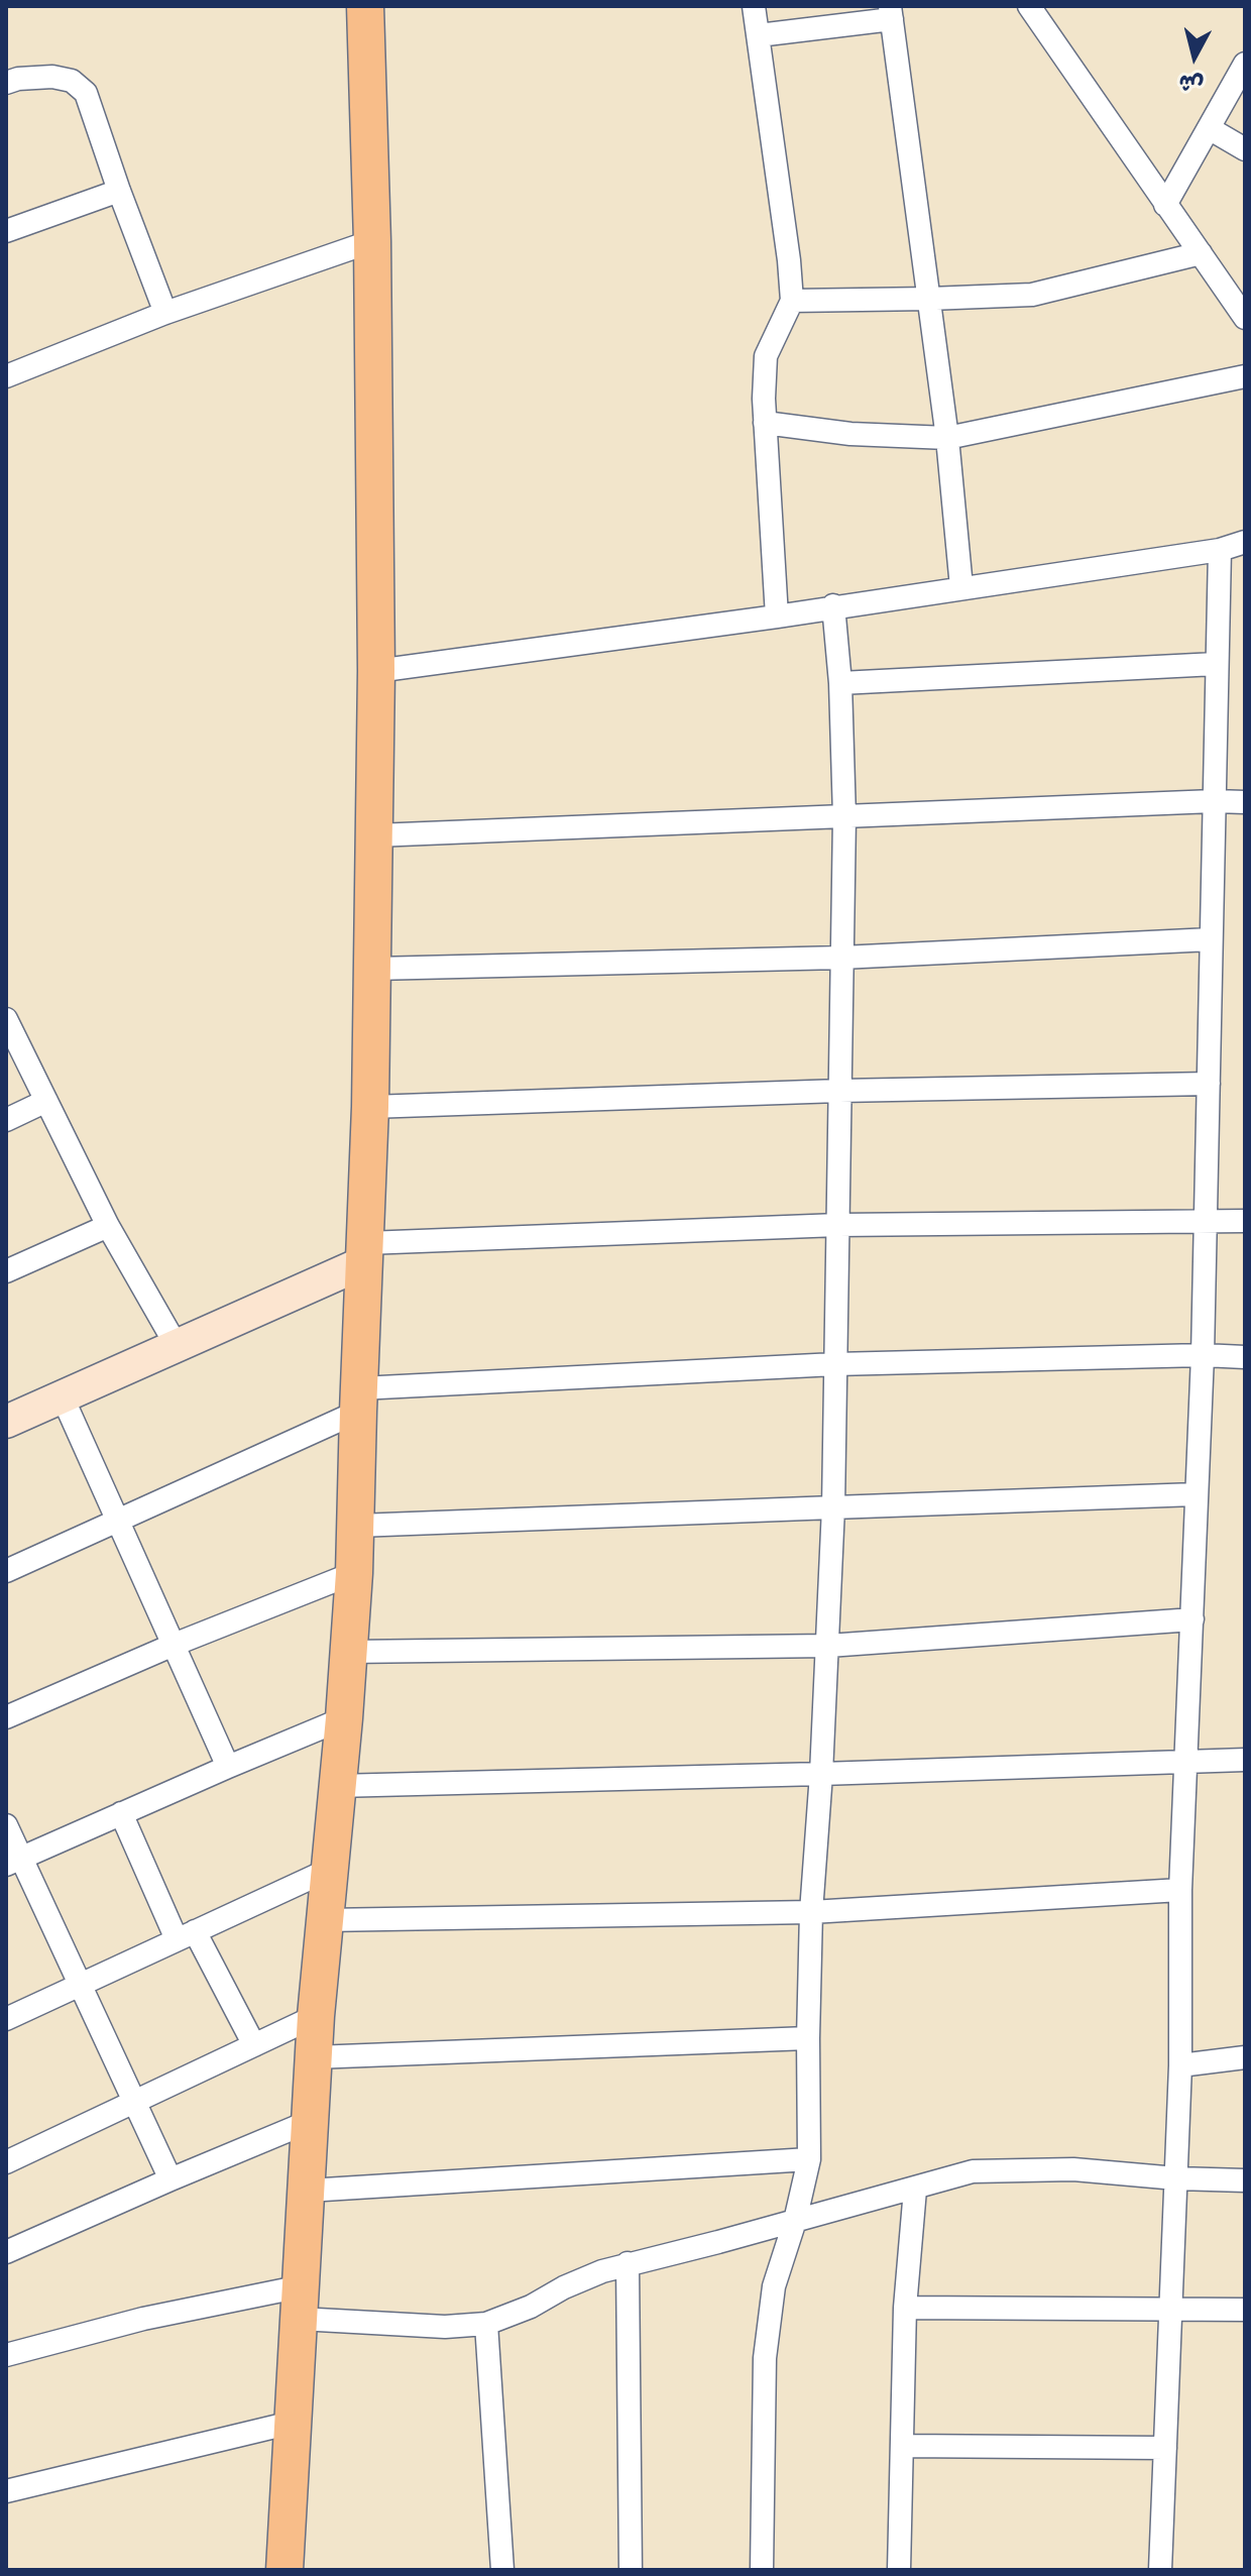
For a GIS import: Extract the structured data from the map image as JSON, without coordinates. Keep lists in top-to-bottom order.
{
  "north": "bottom"
}
